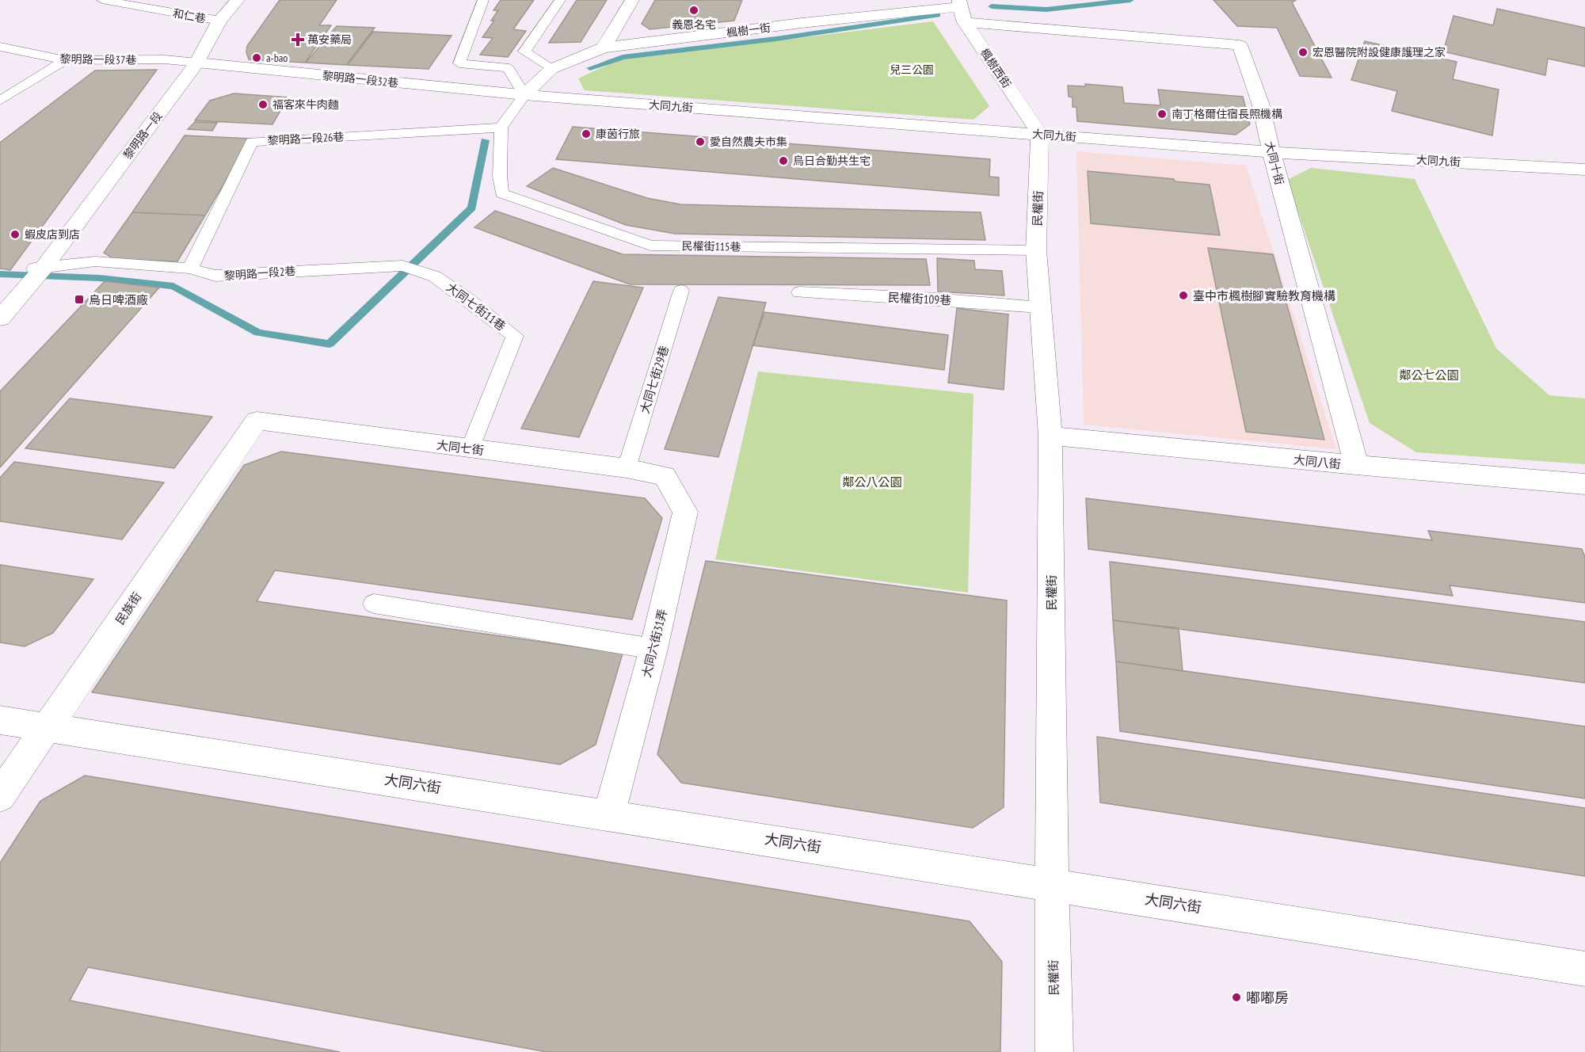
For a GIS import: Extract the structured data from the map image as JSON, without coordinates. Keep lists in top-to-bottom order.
{
  "streets": {
    "street": [
      "楓樹一街",
      "楓樹西街",
      "黎明路一段32巷",
      "大同九街",
      "黎明路一段",
      "大同十街",
      "民權街",
      "大同七街",
      "大同八街",
      "民族街",
      "大同六街31弄",
      "大同六街"
    ],
    "lane": [
      "和仁巷",
      "黎明路一段37巷",
      "黎明路一段26巷",
      "民權街115巷",
      "黎明路一段2巷",
      "民權街109巷",
      "大同七街11巷",
      "大同七街29巷"
    ]
  },
  "crossings": [
    ["和仁巷", "黎明路一段"],
    ["楓樹一街", "楓樹西街"],
    ["楓樹一街", "黎明路一段32巷"],
    ["楓樹一街", "大同九街"],
    ["楓樹一街", "大同十街"],
    ["黎明路一段37巷", "黎明路一段32巷"],
    ["黎明路一段37巷", "黎明路一段"],
    ["楓樹西街", "大同九街"],
    ["楓樹西街", "大同十街"],
    ["楓樹西街", "民權街"],
    ["黎明路一段32巷", "大同九街"],
    ["黎明路一段32巷", "黎明路一段"],
    ["大同九街", "大同十街"],
    ["大同九街", "民權街"],
    ["黎明路一段", "黎明路一段2巷"],
    ["黎明路一段26巷", "民權街115巷"],
    ["黎明路一段26巷", "黎明路一段2巷"],
    ["大同十街", "大同八街"],
    ["民權街", "民權街115巷"],
    ["民權街", "民權街109巷"],
    ["民權街", "大同八街"],
    ["民權街", "大同六街"],
    ["黎明路一段2巷", "大同七街11巷"],
    ["大同七街11巷", "大同七街"],
    ["大同七街29巷", "大同七街"],
    ["大同七街", "民族街"],
    ["大同七街", "大同六街31弄"],
    ["民族街", "大同六街"],
    ["大同六街31弄", "大同六街"]
  ],
  "parks": ["兒三公園", "鄰公七公園", "鄰公八公園"],
  "places": {
    "other": [
      "義恩名宅",
      "宏恩醫院附設健康護理之家",
      "a-bao",
      "福客來牛肉麵",
      "南丁格爾住宿長照機構",
      "康茵行旅",
      "愛自然農夫市集",
      "烏日合勤共生宅",
      "蝦皮店到店",
      "臺中市楓樹腳實驗教育機構",
      "嘟嘟房"
    ],
    "health": ["萬安藥局"],
    "transit": ["烏日啤酒廠"]
  }
}
